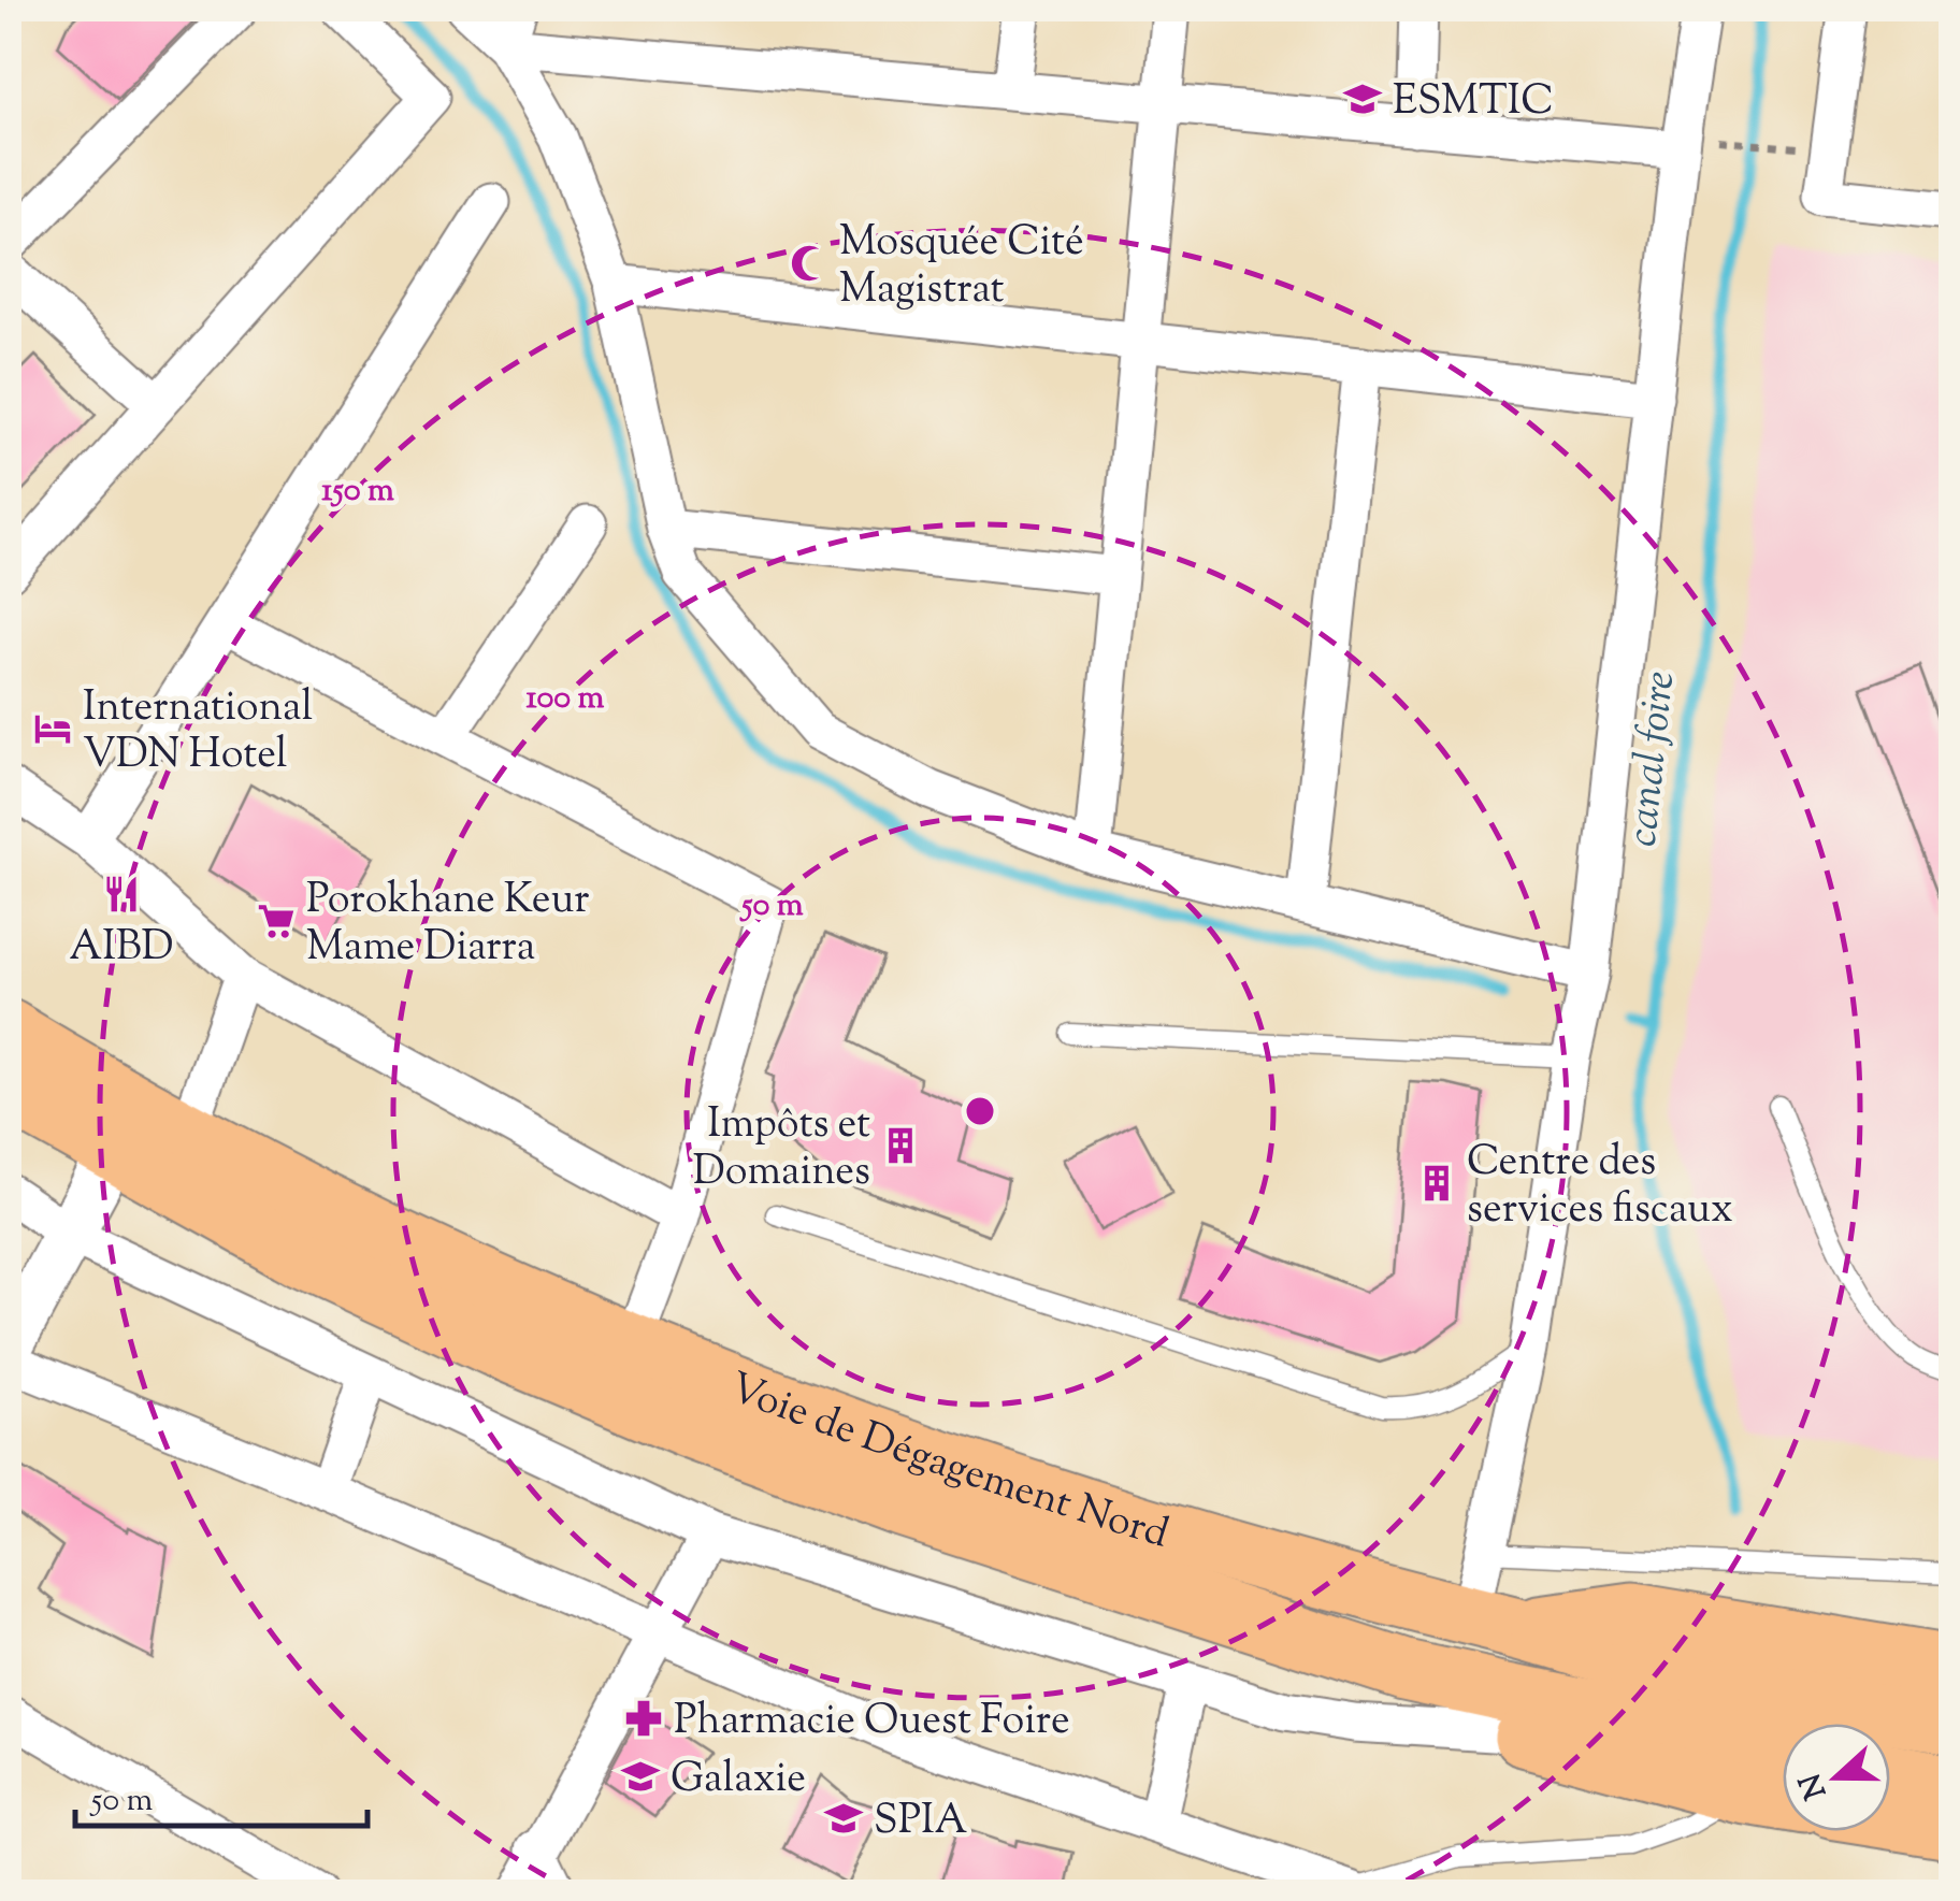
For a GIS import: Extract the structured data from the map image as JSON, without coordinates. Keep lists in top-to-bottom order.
{
  "streets": {
    "highway": ["Voie de Dégagement Nord"]
  },
  "water": ["canal foire"],
  "places": {
    "school or university": ["ESMTIC", "Galaxie", "SPIA"],
    "mosque": ["Mosquée Cité Magistrat"],
    "hotel": ["International VDN Hotel"],
    "restaurant": ["AIBD"],
    "supermarket": ["Porokhane Keur Mame Diarra"],
    "building": ["Impôts et Domaines", "Centre des services fiscaux"],
    "pharmacy": ["Pharmacie Ouest Foire"]
  },
  "scale_bar": "50 m",
  "north": "left",
  "rings": ["150 m", "100 m", "50 m"]
}
